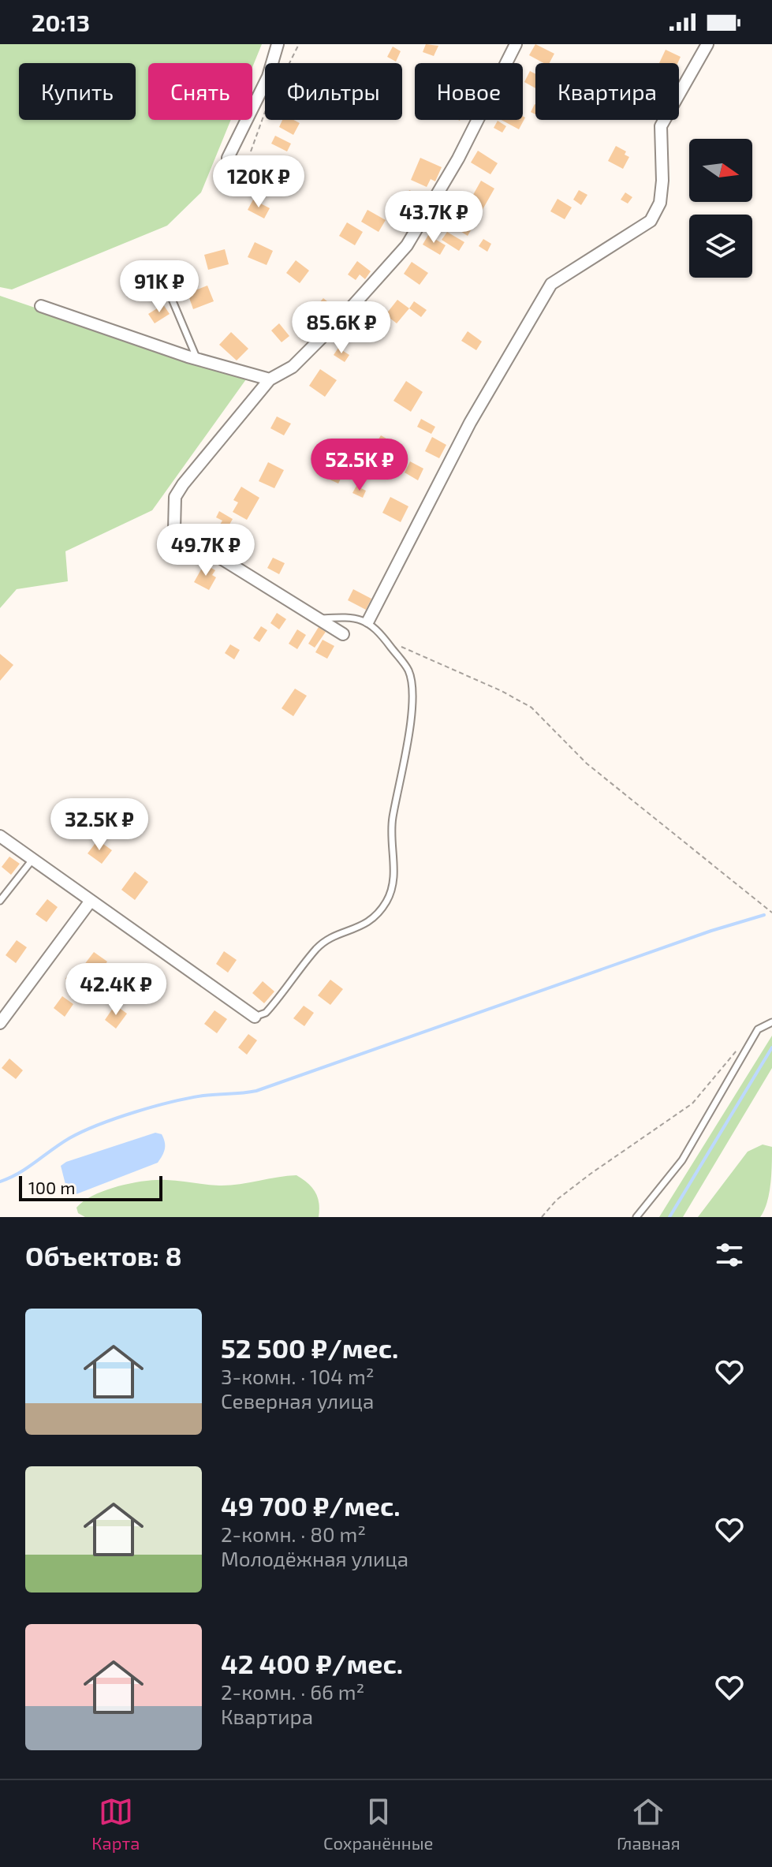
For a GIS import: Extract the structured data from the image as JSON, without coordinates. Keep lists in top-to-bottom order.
{
  "scale_bar": "100 m",
  "north": "right",
  "page": {
    "status": "20:13",
    "chip": [
      "Купить",
      "Снять",
      "Фильтры",
      "Новое",
      "Квартира"
    ],
    "price": [
      "120K ₽",
      "43.7K ₽",
      "91K ₽",
      "85.6K ₽",
      "52.5K ₽",
      "49.7K ₽",
      "32.5K ₽",
      "42.4K ₽"
    ],
    "scale": "100 m",
    "heading": "Объектов: 8",
    "list": [
      {
        "name": "52 500 ₽/мес.",
        "note": "3-комн. · 104 m² · Северная улица"
      },
      {
        "name": "49 700 ₽/мес.",
        "note": "2-комн. · 80 m² · Молодёжная улица"
      },
      {
        "name": "42 400 ₽/мес.",
        "note": "2-комн. · 66 m² · Квартира"
      }
    ],
    "tabs": ["Карта", "Сохранённые", "Главная"]
  }
}
